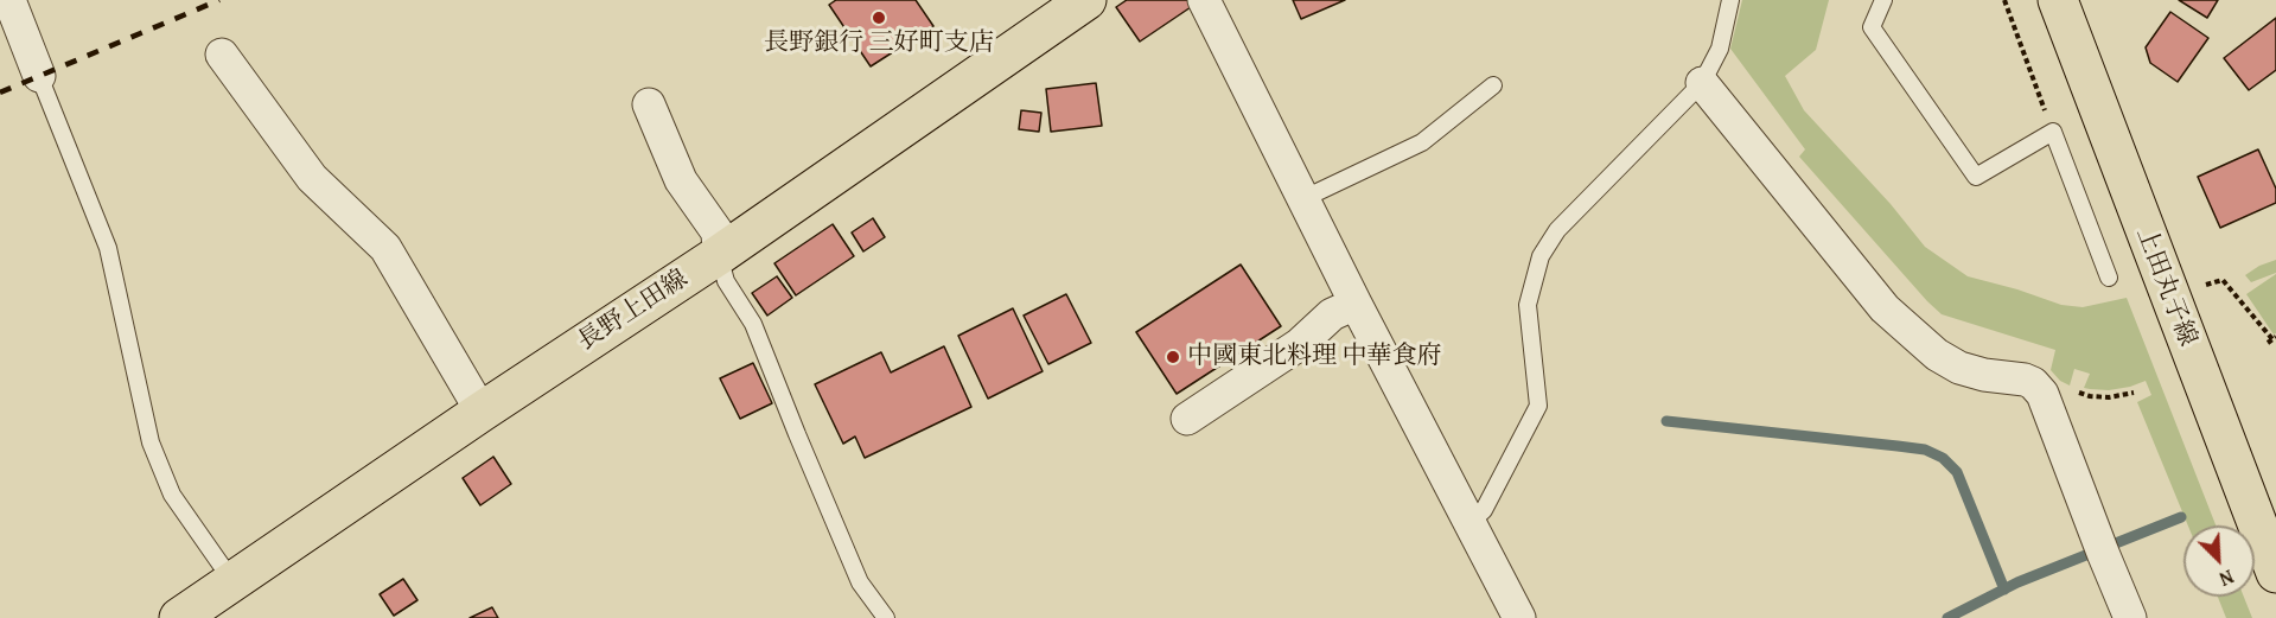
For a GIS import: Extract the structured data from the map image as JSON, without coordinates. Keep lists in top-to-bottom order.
{
  "streets": {
    "main road": ["上田丸子線", "長野上田線"]
  },
  "places": ["長野銀行 三好町支店", "中國東北料理 中華食府"],
  "north": "bottom right"
}
